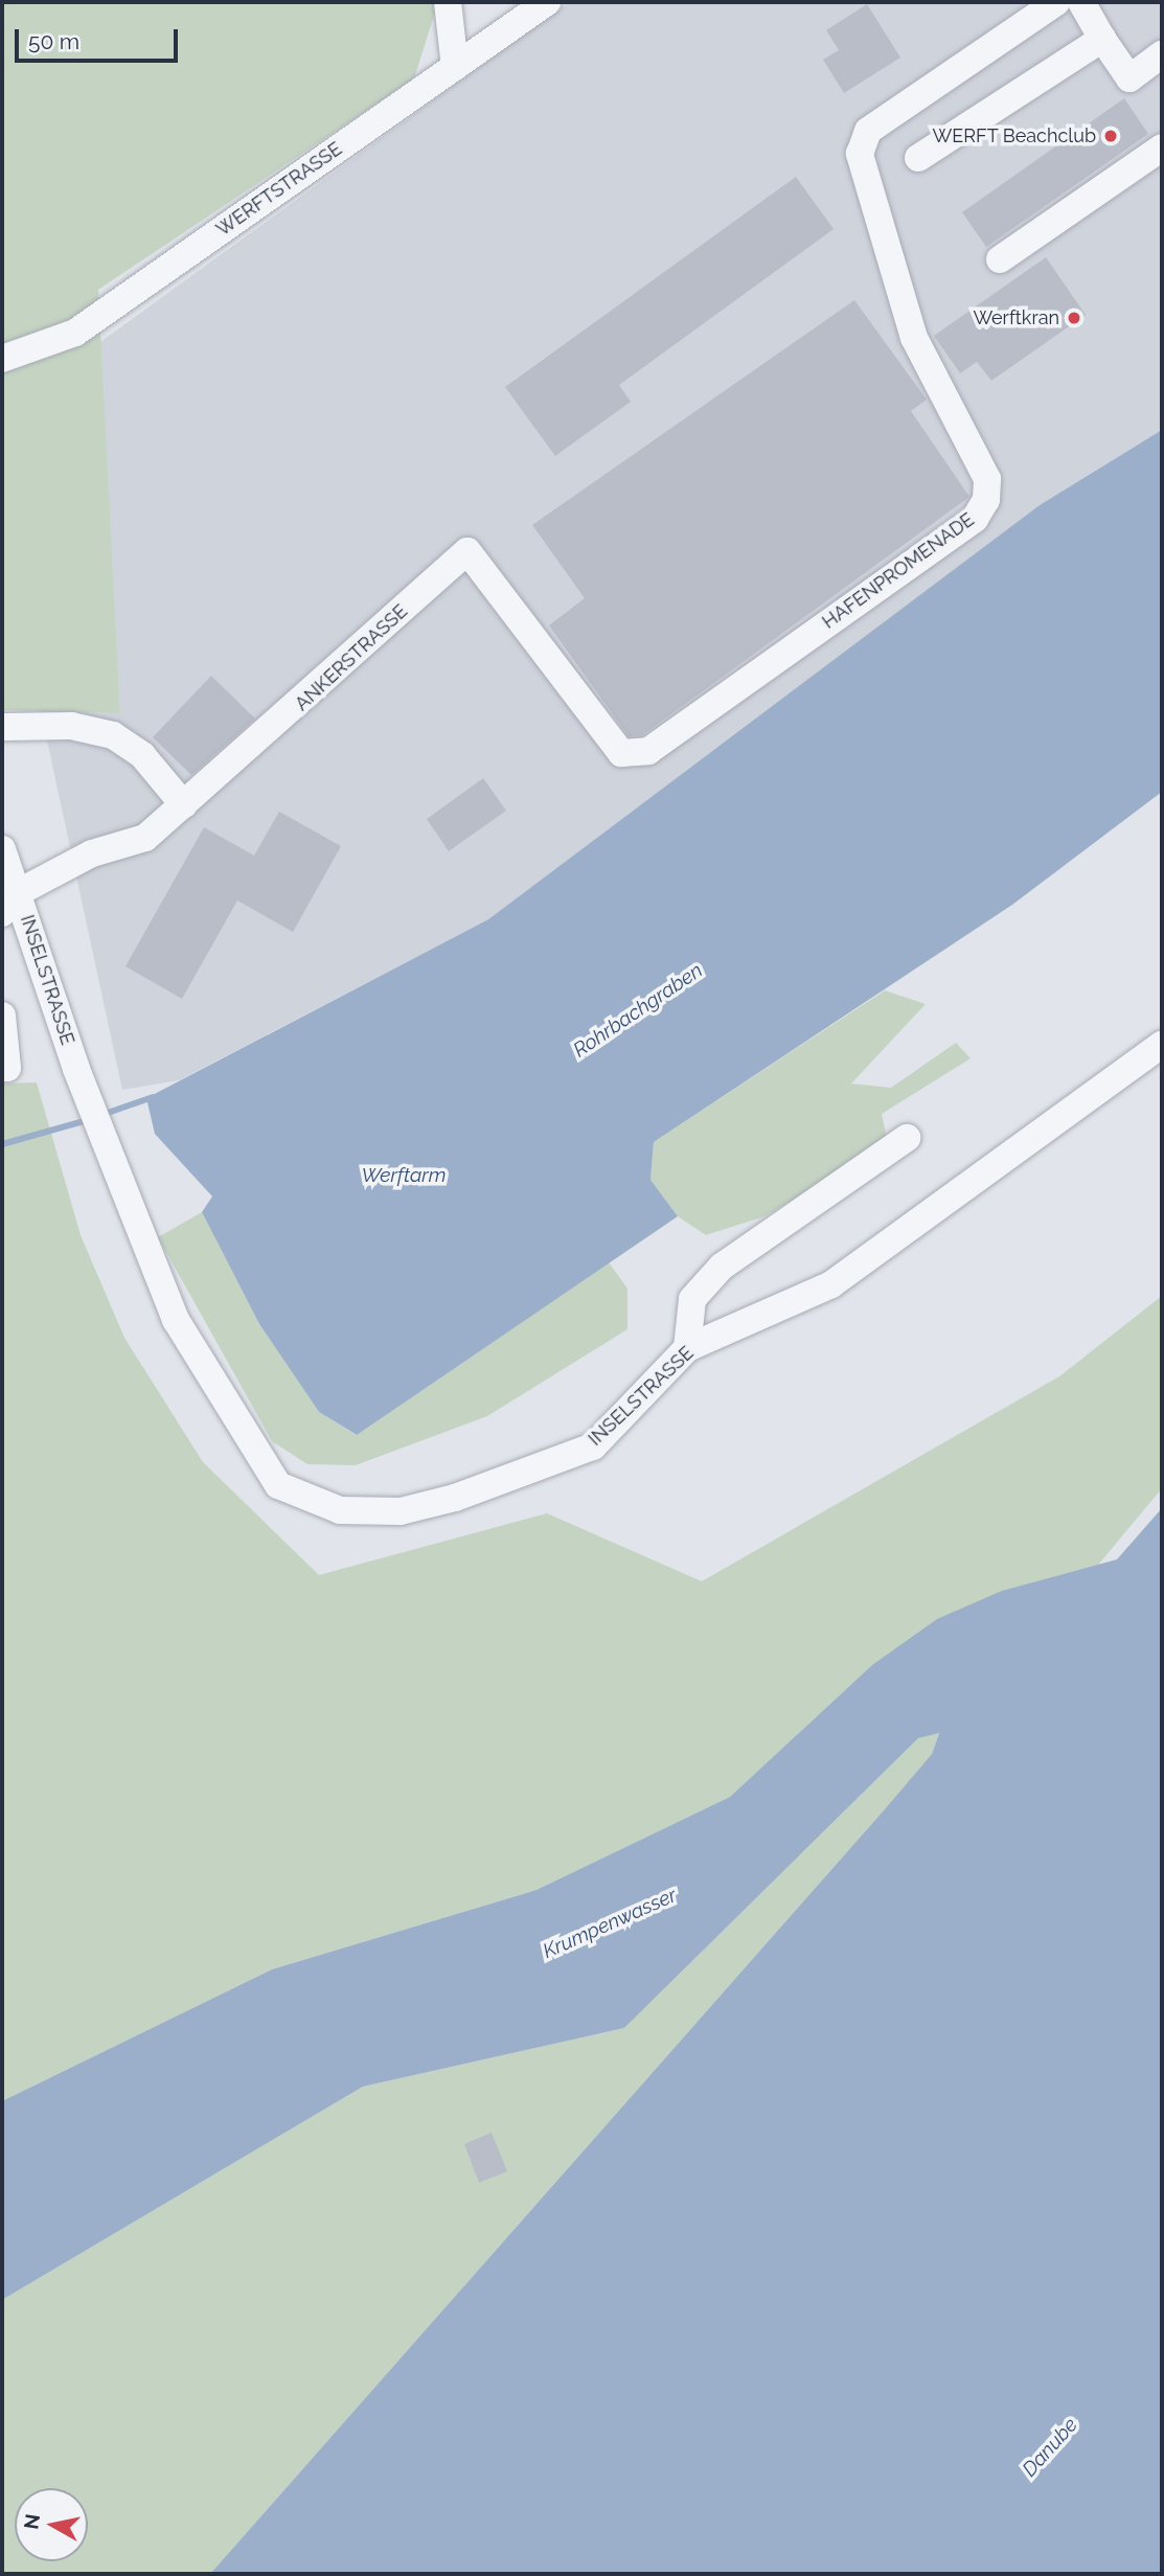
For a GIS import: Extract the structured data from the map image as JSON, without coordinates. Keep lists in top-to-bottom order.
{
  "streets": {
    "street": [
      "WERFTSTRASSE",
      "HAFENPROMENADE",
      "ANKERSTRASSE",
      "INSELSTRASSE"
    ]
  },
  "crossings": [
    ["HAFENPROMENADE", "ANKERSTRASSE"],
    ["ANKERSTRASSE", "INSELSTRASSE"]
  ],
  "water": [
    "Rohrbachgraben",
    "Werftarm",
    "Krumpenwasser",
    "Danube"
  ],
  "places": ["WERFT Beachclub", "Werftkran"],
  "scale_bar": "50 m",
  "north": "left"
}
